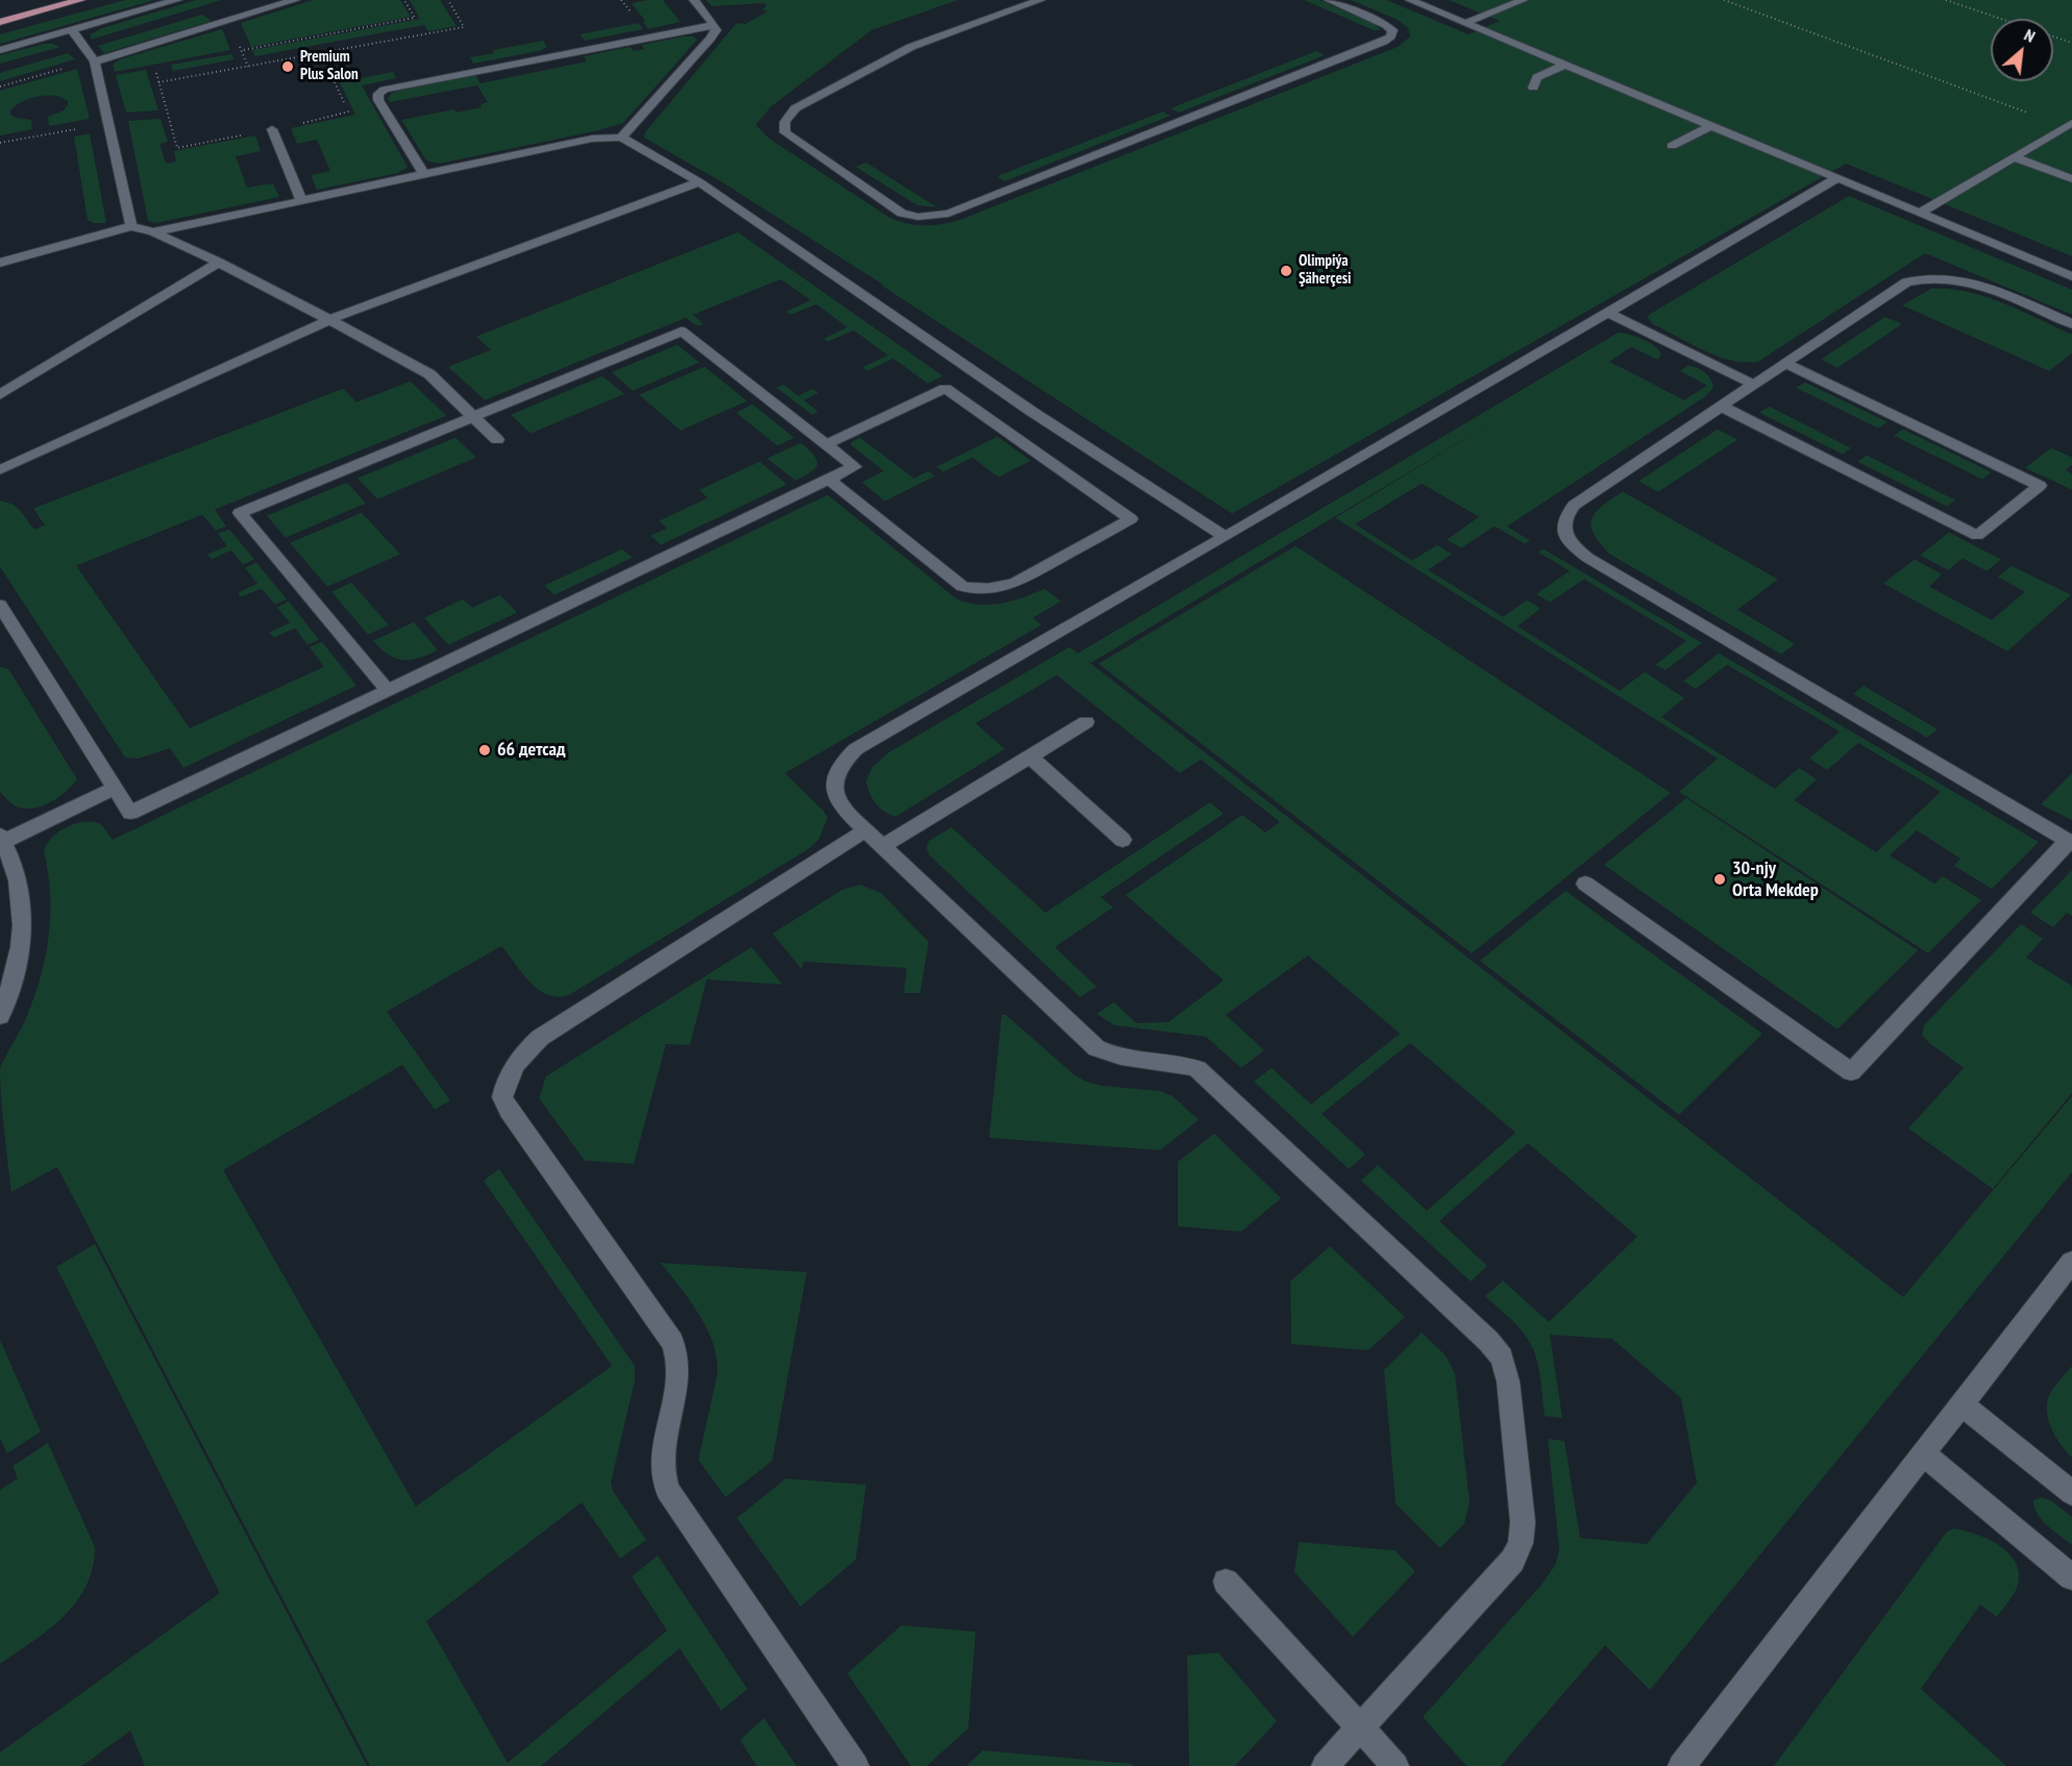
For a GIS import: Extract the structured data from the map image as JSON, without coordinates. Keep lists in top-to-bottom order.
{
  "places": [
    "Premium Plus Salon",
    "Olimpiýa Şäherçesi",
    "66 детсад",
    "30-njy Orta Mekdep"
  ],
  "north": "top right"
}
